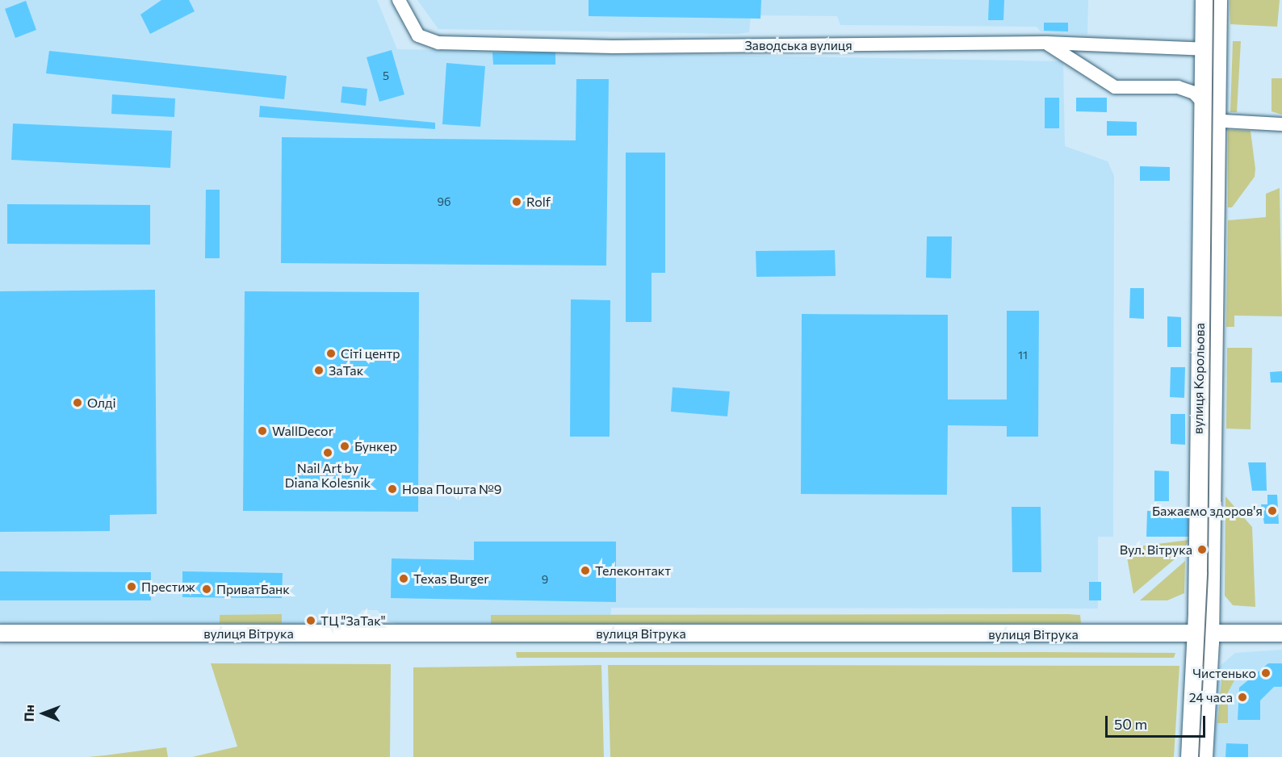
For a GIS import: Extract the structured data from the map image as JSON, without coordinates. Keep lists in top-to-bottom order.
{
  "streets": {
    "main road": ["вулиця Корольова", "вулиця Вітрука"],
    "street": ["Заводська вулиця"]
  },
  "crossings": [
    ["Заводська вулиця", "вулиця Корольова"],
    ["вулиця Корольова", "вулиця Вітрука"]
  ],
  "places": [
    "Rolf",
    "Сіті центр",
    "ЗаТак",
    "Олді",
    "WallDecor",
    "Бункер",
    "Nail Art by Diana Kolesnik",
    "Нова Пошта №9",
    "Бажаємо здоров'я",
    "Вул. Вітрука",
    "Телеконтакт",
    "Texas Burger",
    "Престиж",
    "ПриватБанк",
    "ТЦ \"ЗаТак\"",
    "Чистенько",
    "24 часа"
  ],
  "house_numbers": [
    "5",
    "9б",
    "11",
    "9"
  ],
  "scale_bar": "50 m",
  "north": "left"
}
